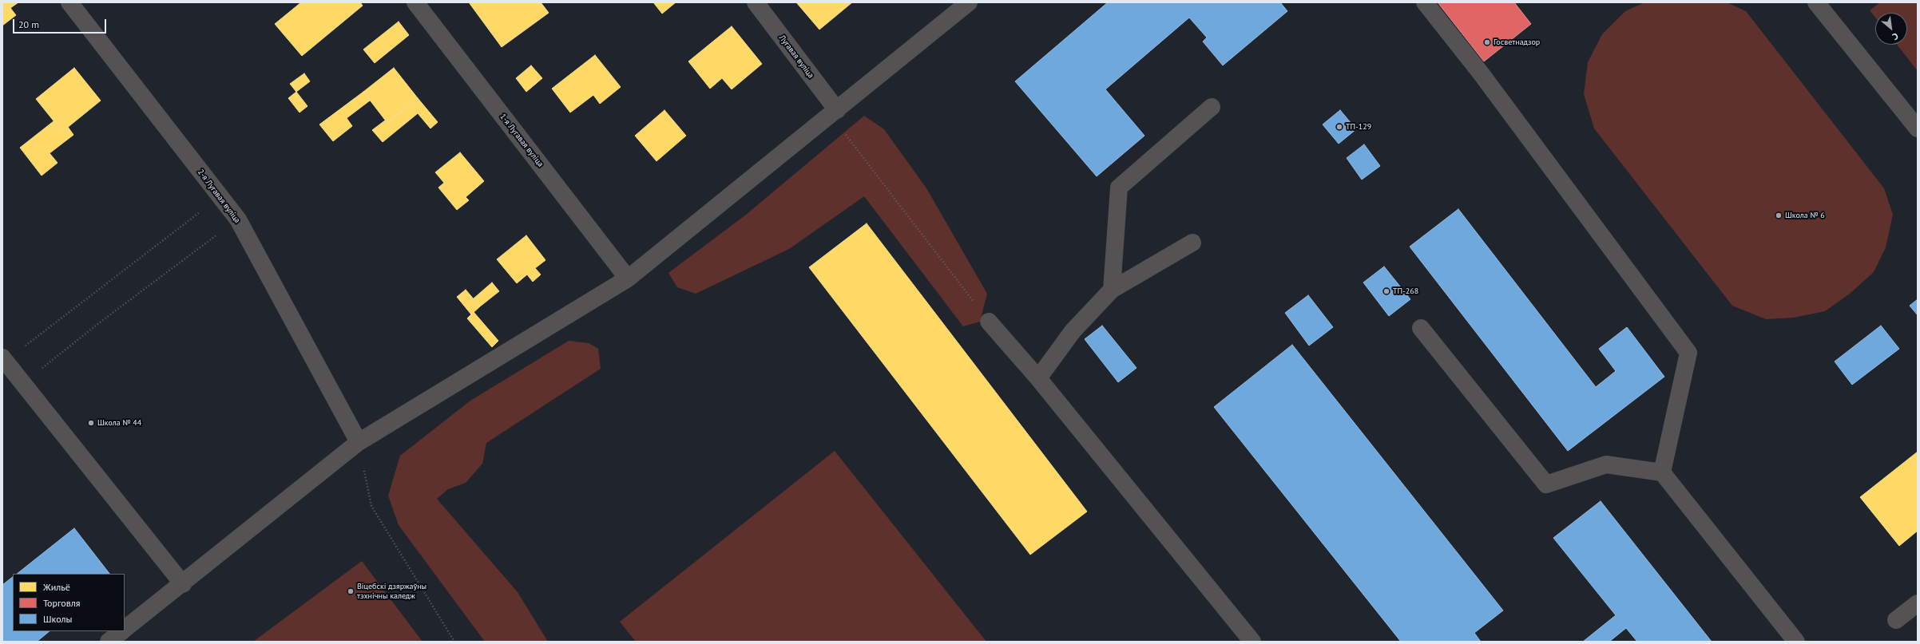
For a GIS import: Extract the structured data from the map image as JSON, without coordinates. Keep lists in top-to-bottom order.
{
  "streets": {
    "street": ["Лугавая вуліца", "1-я Лугавая вуліца", "2-я Лугавая вуліца"]
  },
  "places": [
    "Госветнадзор",
    "ТП-129",
    "Школа № 6",
    "ТП-268",
    "Школа № 44",
    "Віцебскі дзяржаўны тэхнічны каледж"
  ],
  "legend": ["Жильё", "Торговля", "Школы"],
  "scale_bar": "20 m",
  "north": "bottom right"
}
